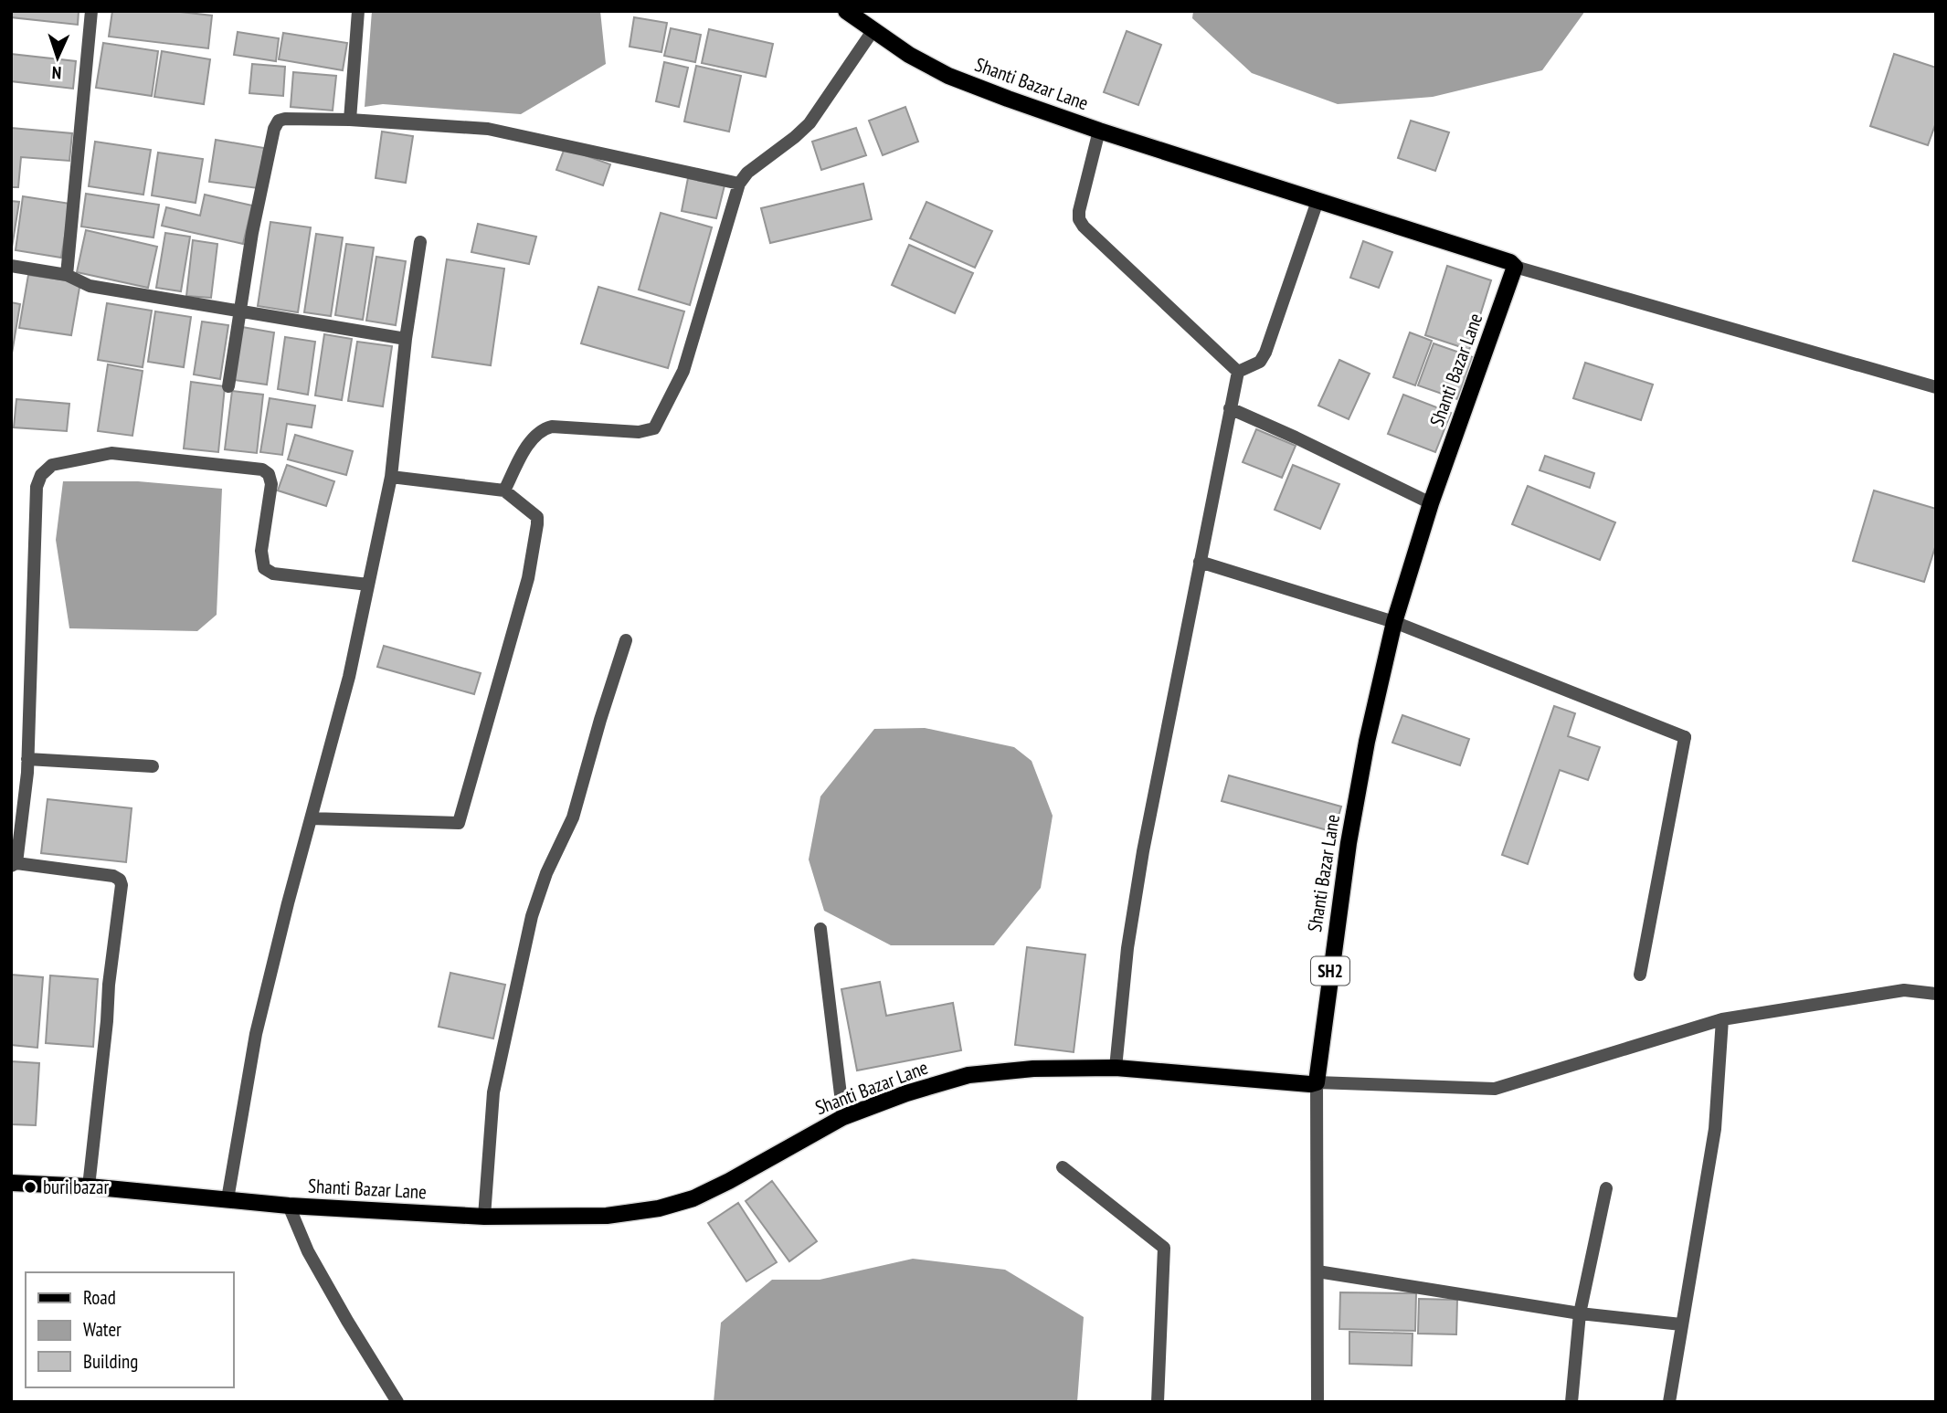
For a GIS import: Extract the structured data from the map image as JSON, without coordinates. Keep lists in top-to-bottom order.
{
  "streets": {
    "main road": ["Shanti Bazar Lane", "SH2"]
  },
  "places": ["buri bazar"],
  "legend": ["Road", "Water", "Building"],
  "north": "bottom"
}
